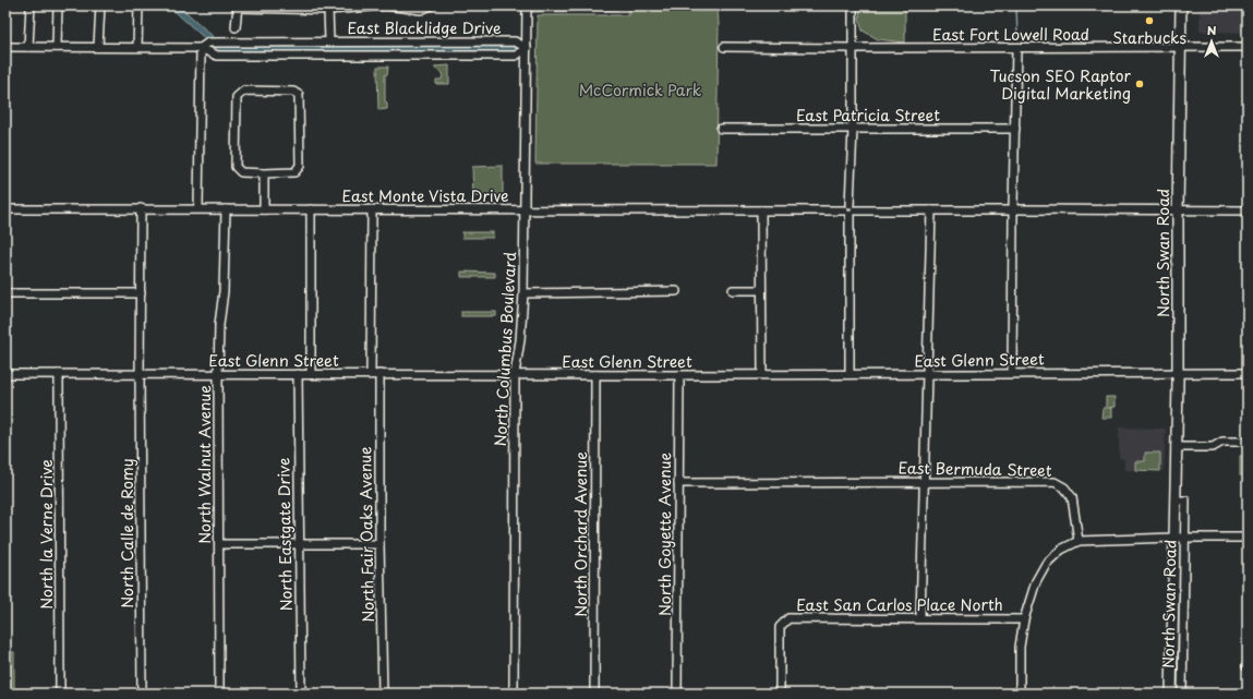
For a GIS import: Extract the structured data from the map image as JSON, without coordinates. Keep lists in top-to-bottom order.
{
  "streets": {
    "main road": ["North Swan Road"],
    "street": [
      "East Blacklidge Drive",
      "East Fort Lowell Road",
      "East Patricia Street",
      "East Monte Vista Drive",
      "North Columbus Boulevard",
      "East Glenn Street",
      "North Walnut Avenue",
      "East Bermuda Street",
      "North Calle de Romy",
      "North la Verne Drive",
      "North Eastgate Drive",
      "North Fair Oaks Avenue",
      "North Orchard Avenue",
      "North Goyette Avenue",
      "East San Carlos Place North"
    ]
  },
  "crossings": [
    ["East Blacklidge Drive", "North Columbus Boulevard"],
    ["East Fort Lowell Road", "North Swan Road"],
    ["East Monte Vista Drive", "North Swan Road"],
    ["East Monte Vista Drive", "North Columbus Boulevard"],
    ["East Monte Vista Drive", "North Walnut Avenue"],
    ["East Monte Vista Drive", "North Calle de Romy"],
    ["North Swan Road", "East Glenn Street"],
    ["North Columbus Boulevard", "East Glenn Street"],
    ["East Glenn Street", "North Walnut Avenue"],
    ["East Glenn Street", "North Calle de Romy"],
    ["East Glenn Street", "North la Verne Drive"],
    ["East Glenn Street", "North Eastgate Drive"],
    ["East Glenn Street", "North Fair Oaks Avenue"],
    ["East Glenn Street", "North Orchard Avenue"],
    ["East Glenn Street", "North Goyette Avenue"],
    ["East Bermuda Street", "North Goyette Avenue"]
  ],
  "parks": ["McCormick Park"],
  "places": ["Starbucks", "Tucson SEO Raptor Digital Marketing"],
  "north": "top"
}
